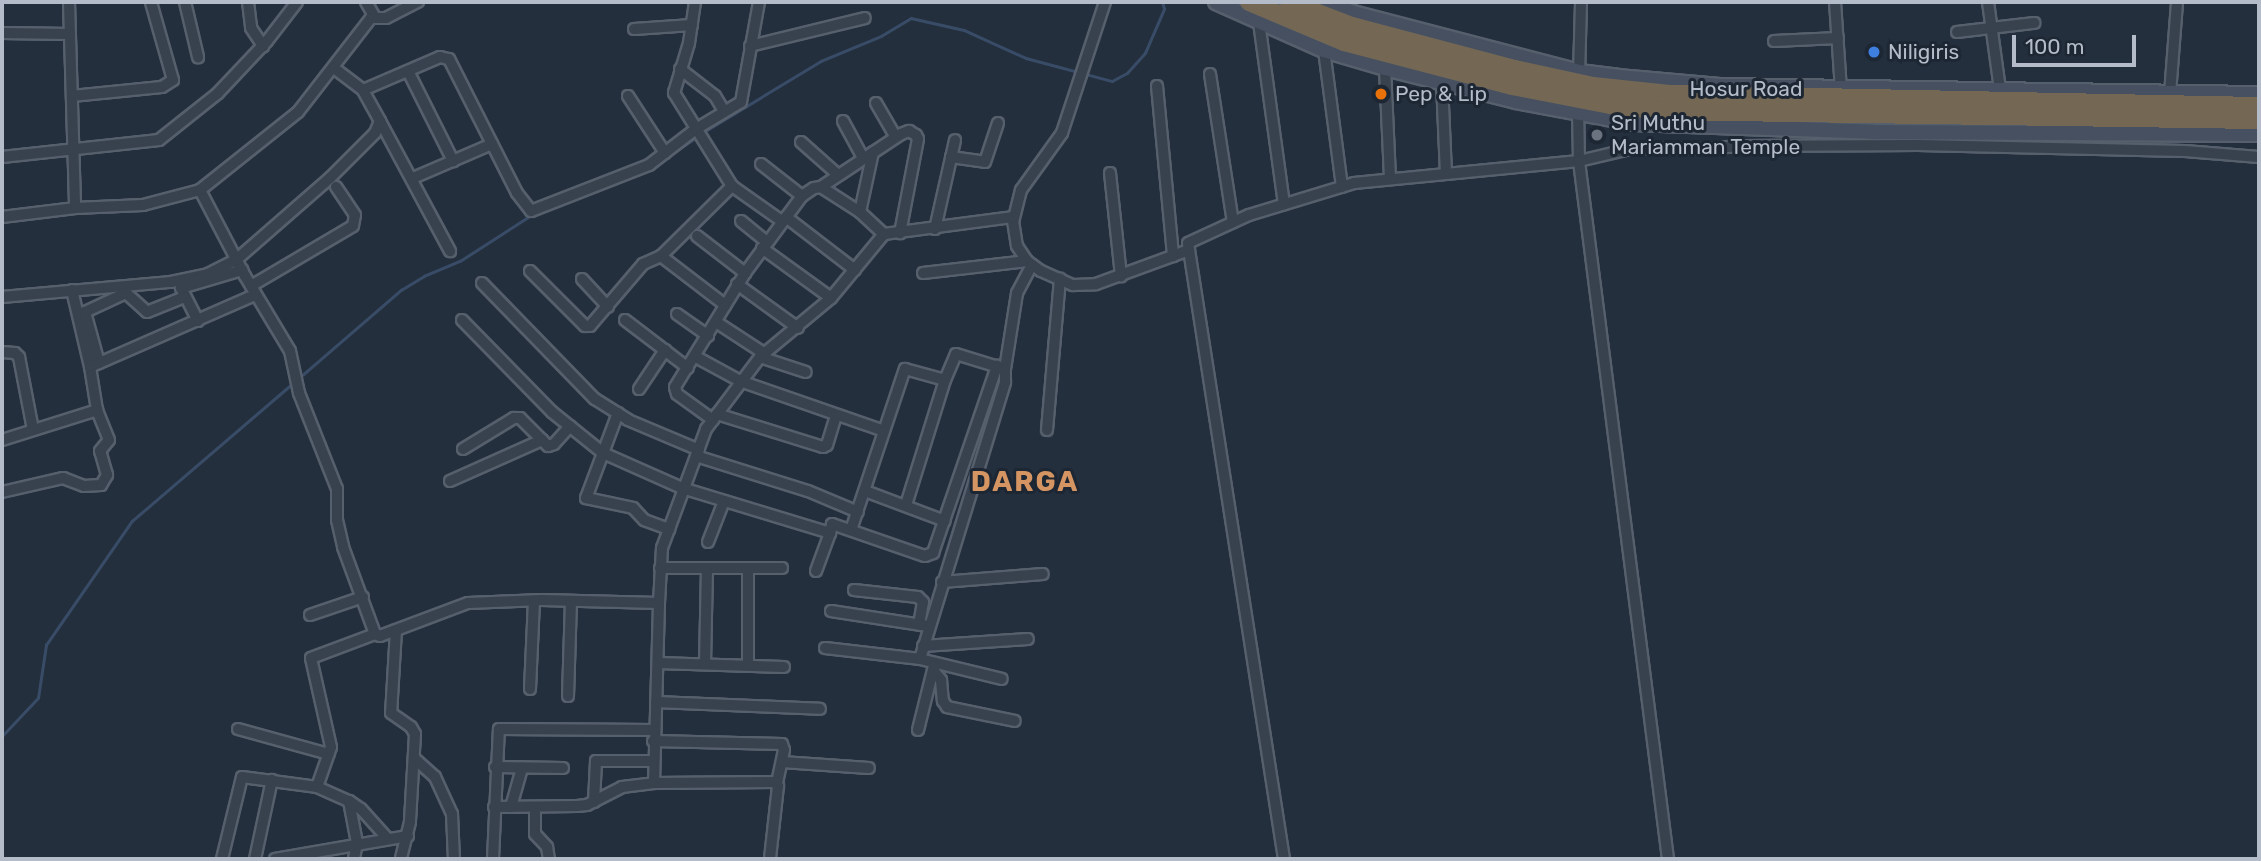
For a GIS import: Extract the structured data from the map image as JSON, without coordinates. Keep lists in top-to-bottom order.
{
  "streets": {
    "highway": ["Hosur Road"]
  },
  "districts": ["DARGA"],
  "places": ["Niligiris", "Pep & Lip", "Sri Muthu Mariamman Temple"],
  "scale_bar": "100 m"
}
